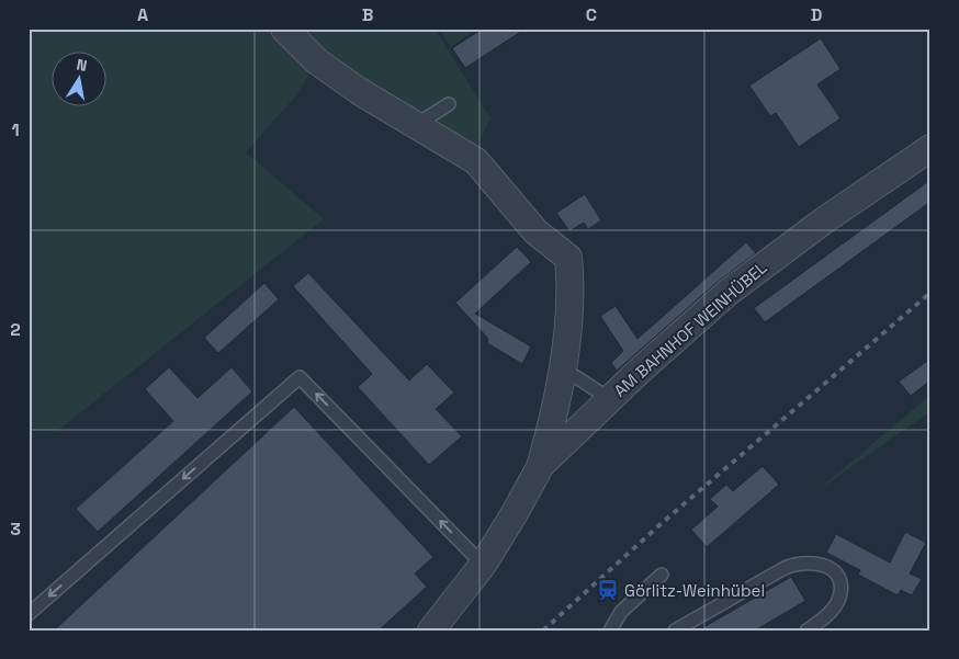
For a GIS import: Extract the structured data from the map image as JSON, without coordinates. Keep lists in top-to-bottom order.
{
  "streets": {
    "street": ["AM BAHNHOF WEINHÜBEL"]
  },
  "places": {
    "station": ["Görlitz-Weinhübel"]
  },
  "north": "top",
  "grid": {
    "columns": [
      "A",
      "B",
      "C",
      "D"
    ],
    "rows": ["1", "2", "3"]
  }
}
